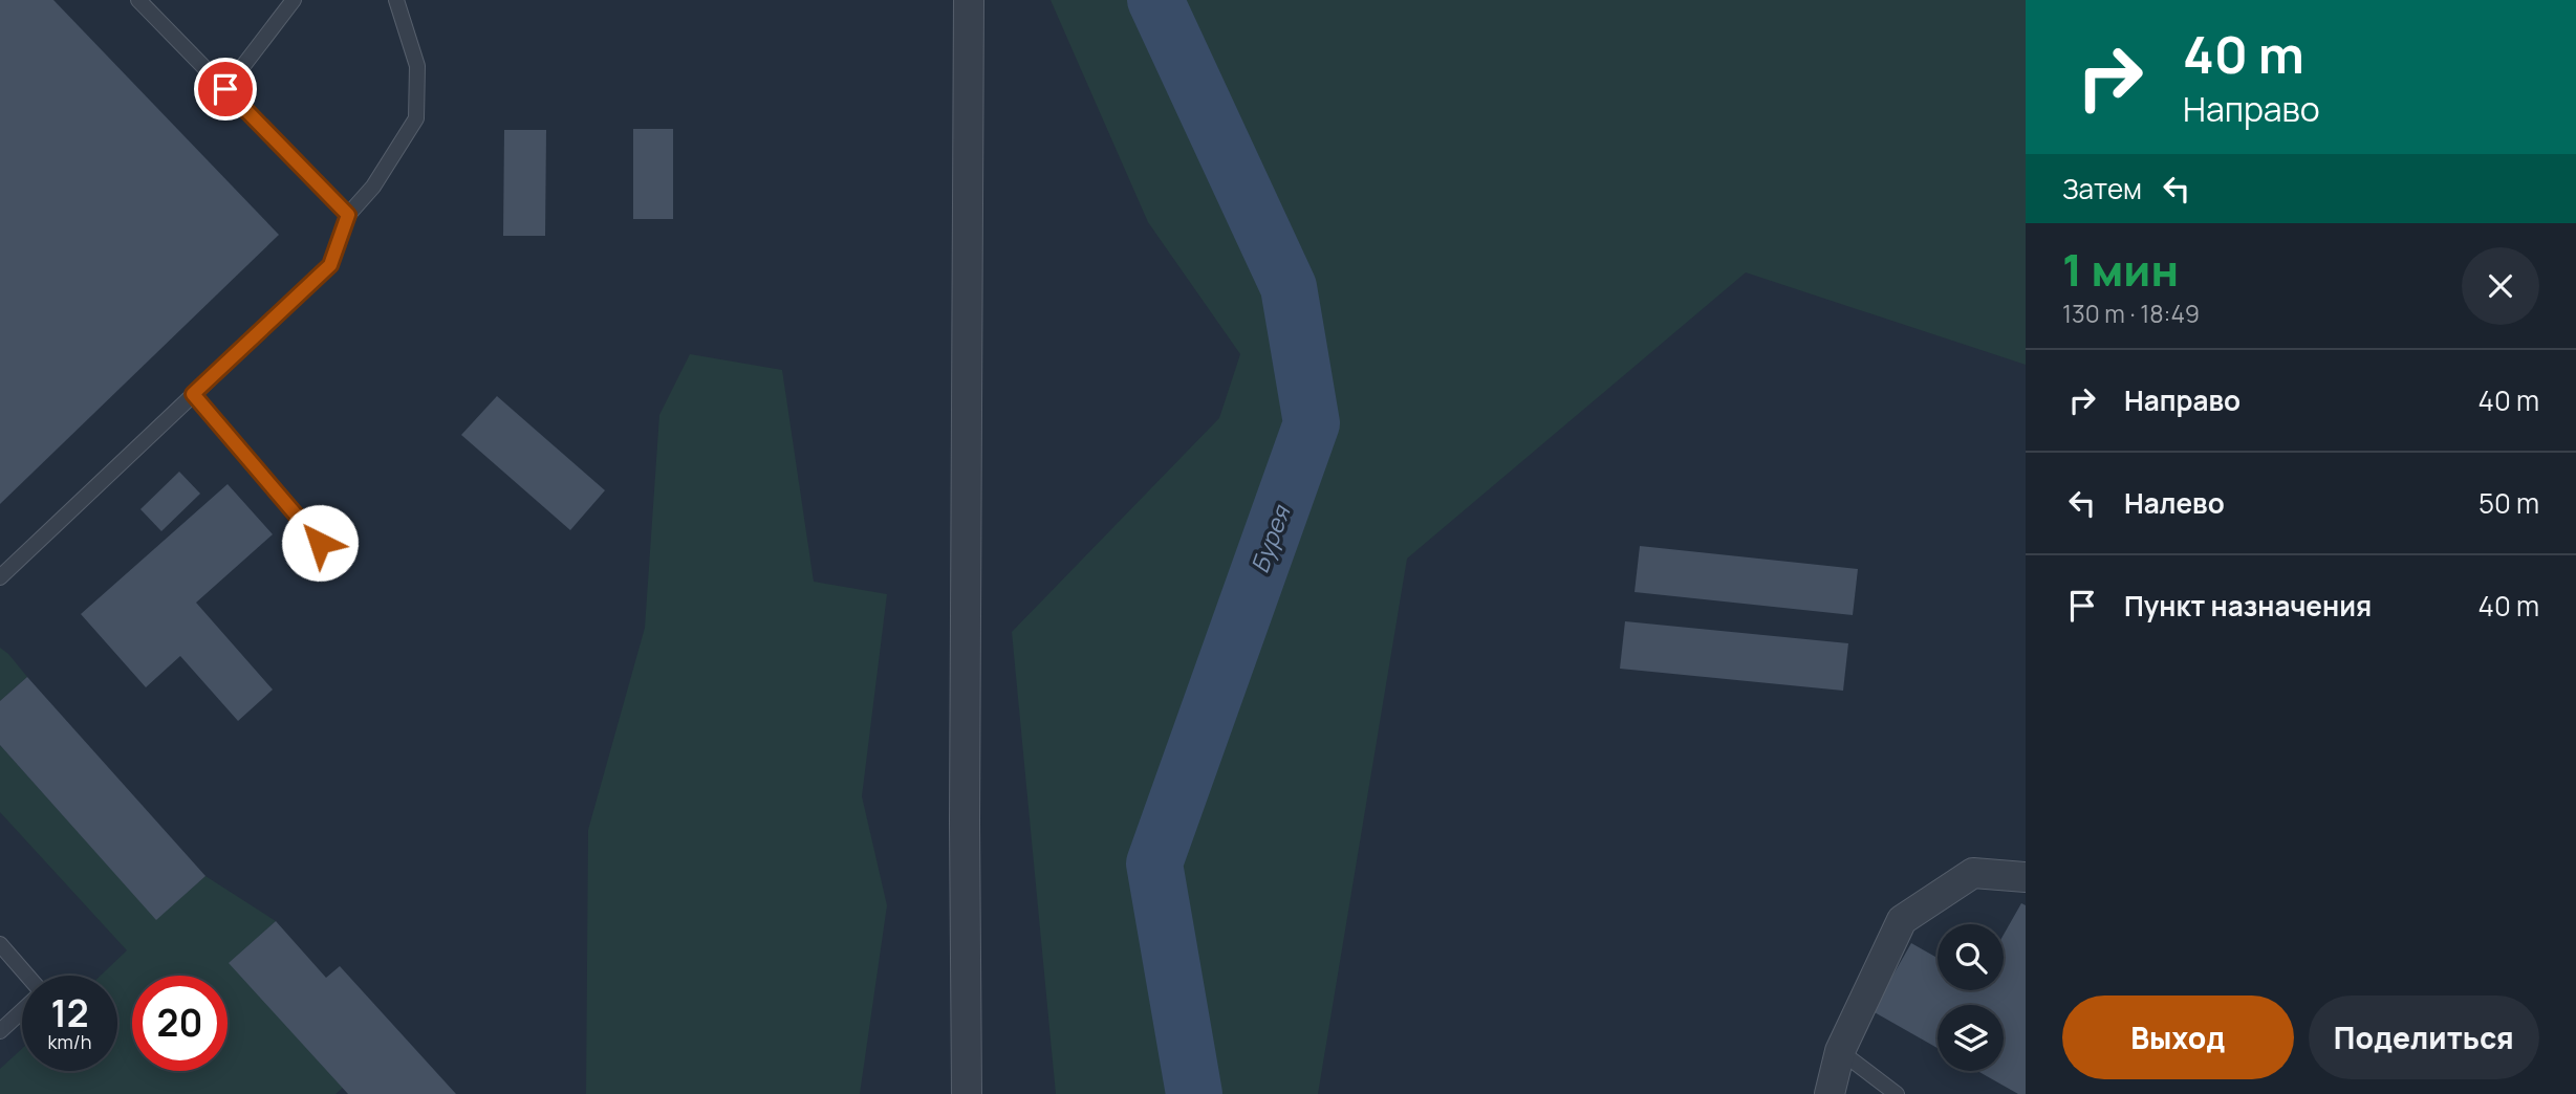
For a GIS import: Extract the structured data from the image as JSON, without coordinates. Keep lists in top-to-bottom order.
{
  "water": ["Бурея"],
  "page": {
    "turn": ["40 m", "Направо"],
    "then": "Затем",
    "heading": ["1 мин", "130 m · 18:49"],
    "list": [
      {
        "name": "Направо",
        "value": "40 m"
      },
      {
        "name": "Налево",
        "value": "50 m"
      },
      {
        "name": "Пункт назначения",
        "value": "40 m"
      }
    ],
    "speed": "12 km/h",
    "limit": "20",
    "buttons": ["Выход", "Поделиться"]
  }
}
